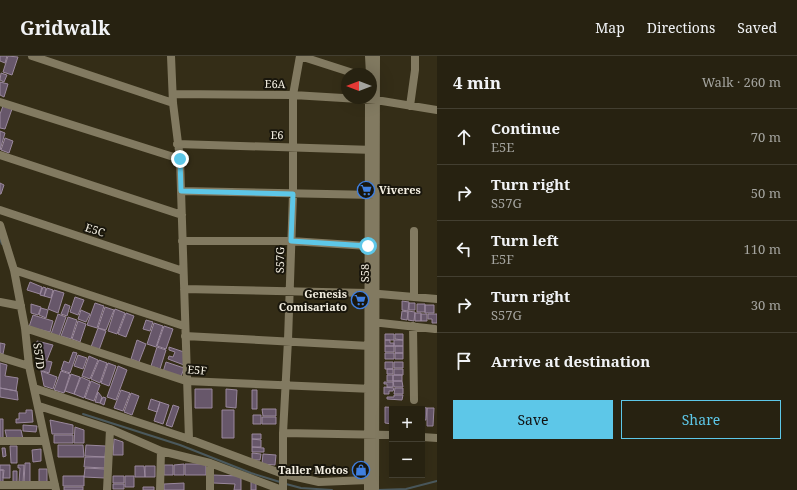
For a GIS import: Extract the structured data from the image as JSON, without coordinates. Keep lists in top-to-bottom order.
{
  "streets": {
    "street": [
      "E6A",
      "E6",
      "E5C",
      "S57G",
      "S58",
      "S57D",
      "E5F"
    ]
  },
  "crossings": [
    ["E6A", "S57G"],
    ["E6", "S57G"],
    ["E6", "S58"],
    ["S57G", "E5F"],
    ["S58", "E5F"],
    ["S57D", "E5F"]
  ],
  "places": {
    "supermarket": ["Viveres", "Genesis Comisariato"],
    "shop": ["Taller Motos"]
  },
  "north": "left",
  "page": {
    "header": "Gridwalk",
    "nav": ["Map", "Directions", "Saved"],
    "heading": ["4 min", "Walk · 260 m"],
    "list": [
      ["Continue", "E5E", "70 m"],
      ["Turn right", "S57G", "50 m"],
      ["Turn left", "E5F", "110 m"],
      ["Turn right", "S57G", "30 m"],
      "Arrive at destination"
    ],
    "buttons": ["Save", "Share"],
    "map_buttons": ["+", "−"]
  }
}
